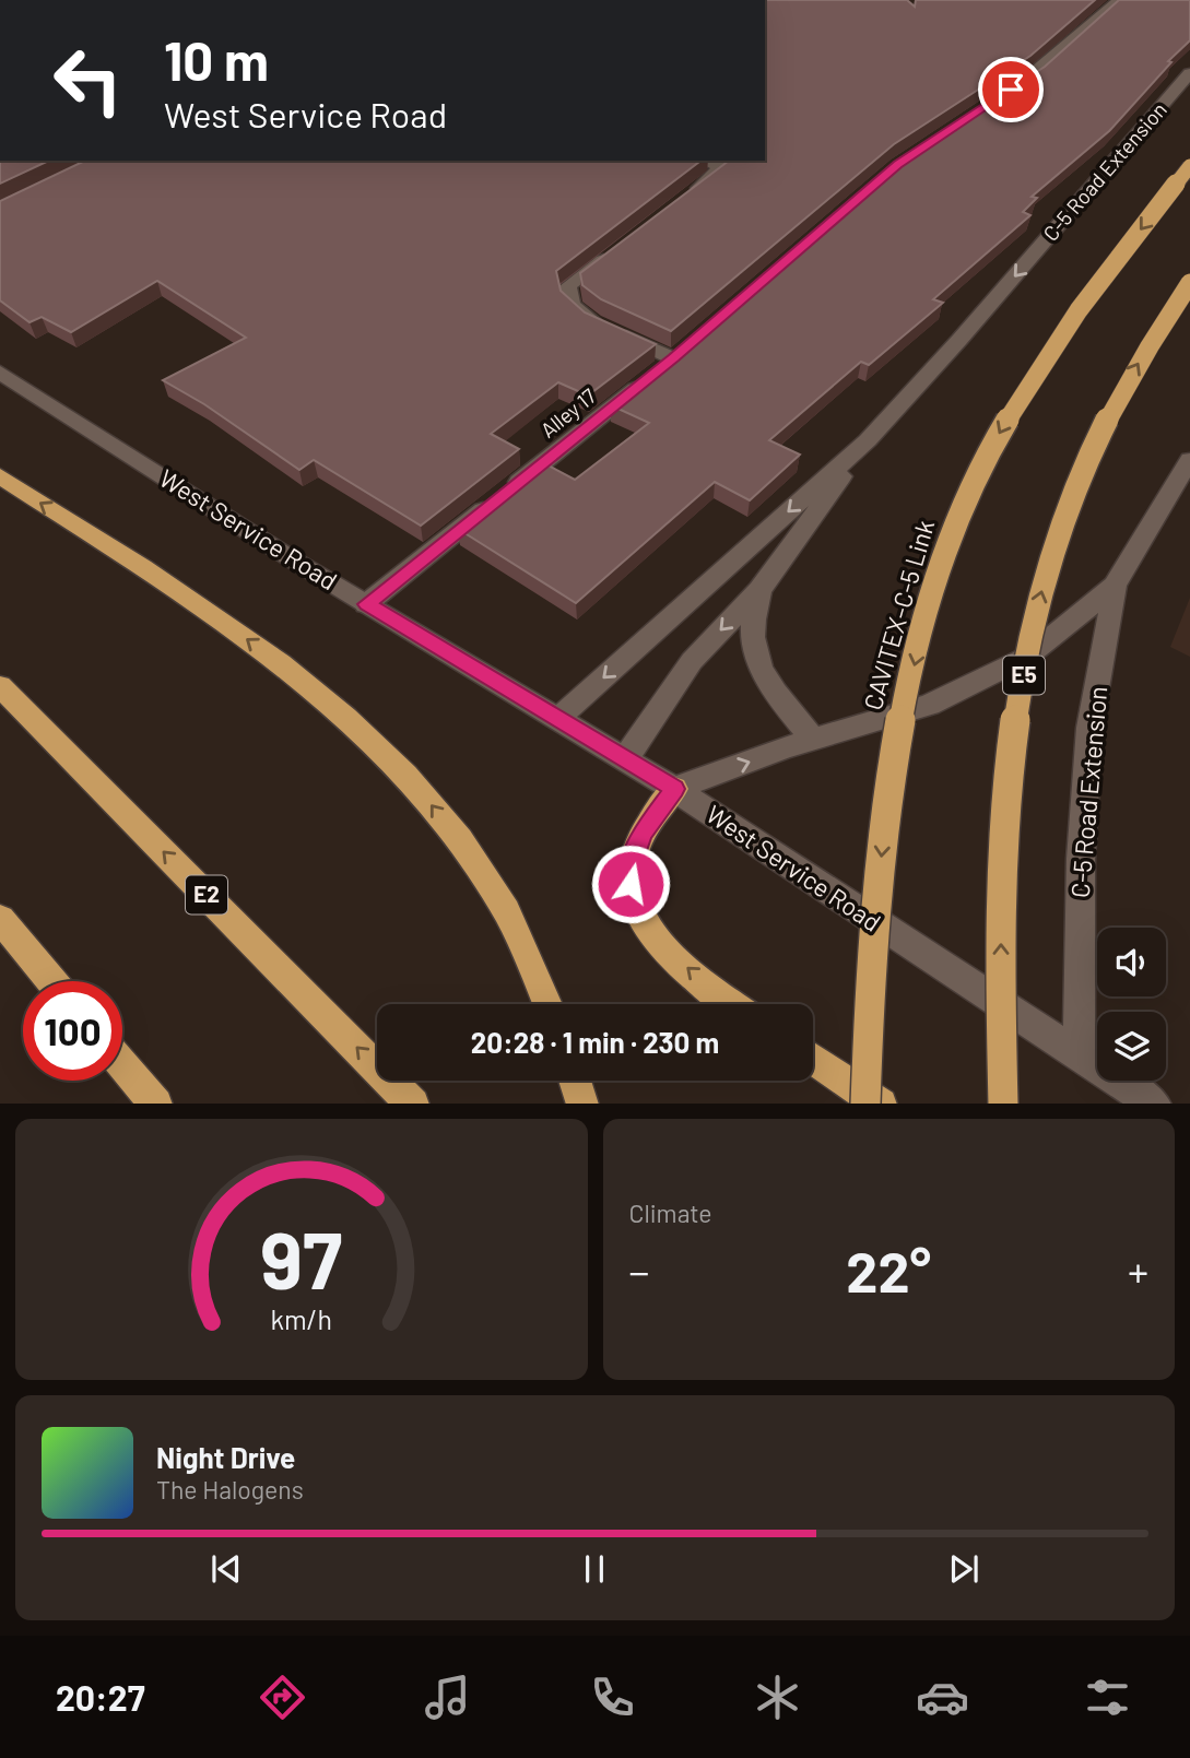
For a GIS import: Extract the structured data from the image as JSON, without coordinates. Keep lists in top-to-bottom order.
{
  "streets": {
    "highway": ["CAVITEX–C-5 Link", "E5", "E2"],
    "main road": ["C-5 Road Extension", "Alley 17", "West Service Road"]
  },
  "crossings": [
    ["C-5 Road Extension", "West Service Road"],
    ["Alley 17", "West Service Road"]
  ],
  "page": {
    "turn": ["10 m", "West Service Road"],
    "limit": "100",
    "trip": "20:28 · 1 min · 230 m",
    "tile": "Climate",
    "heat": ["−", "22°", "+"],
    "song": ["Night Drive", "The Halogens"],
    "tabs": "20:27",
    "gauge": ["97", "km/h"]
  }
}
